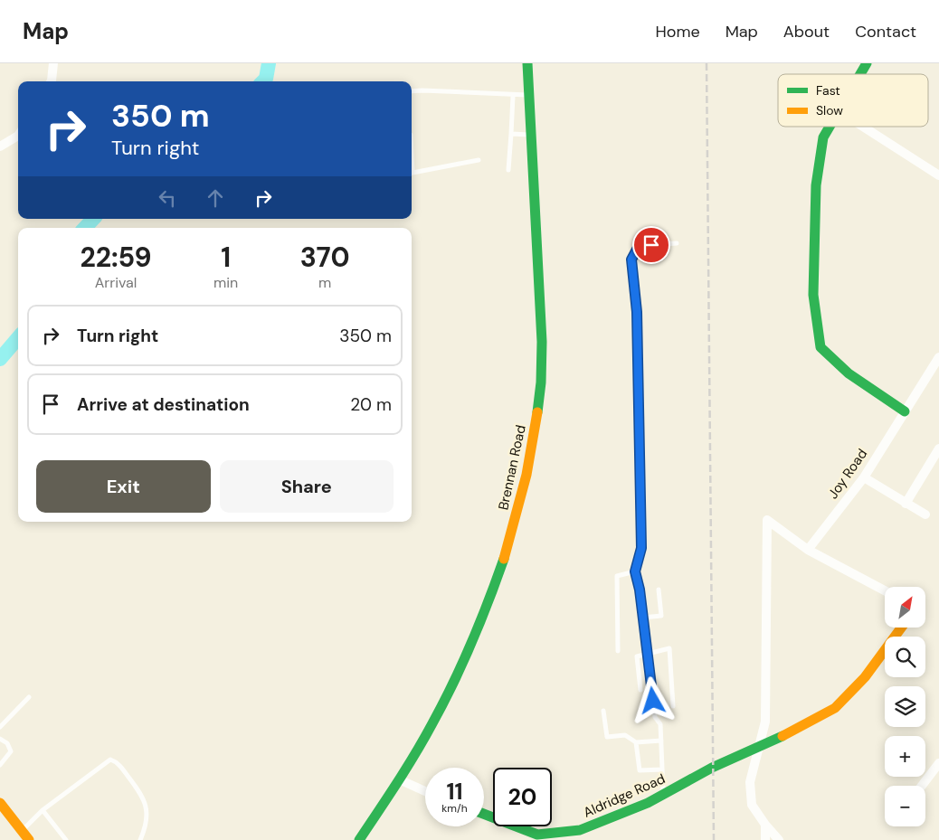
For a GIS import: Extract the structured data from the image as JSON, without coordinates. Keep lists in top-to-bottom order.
{
  "streets": {
    "street": ["Brennan Road", "Joy Road", "Aldridge Road"]
  },
  "legend": ["Fast", "Slow"],
  "north": "top right",
  "page": {
    "header": "Map",
    "nav": [
      "Home",
      "Map",
      "About",
      "Contact"
    ],
    "turn": ["350 m", "Turn right"],
    "eta": [
      "22:59",
      "Arrival",
      "1",
      "min",
      "370",
      "m"
    ],
    "list": [
      {
        "name": "Turn right",
        "value": "350 m"
      },
      {
        "name": "Arrive at destination",
        "value": "20 m"
      }
    ],
    "buttons": ["Exit", "Share"],
    "map_buttons": ["+", "−"],
    "speed": "11 km/h",
    "limit": "20"
  }
}
